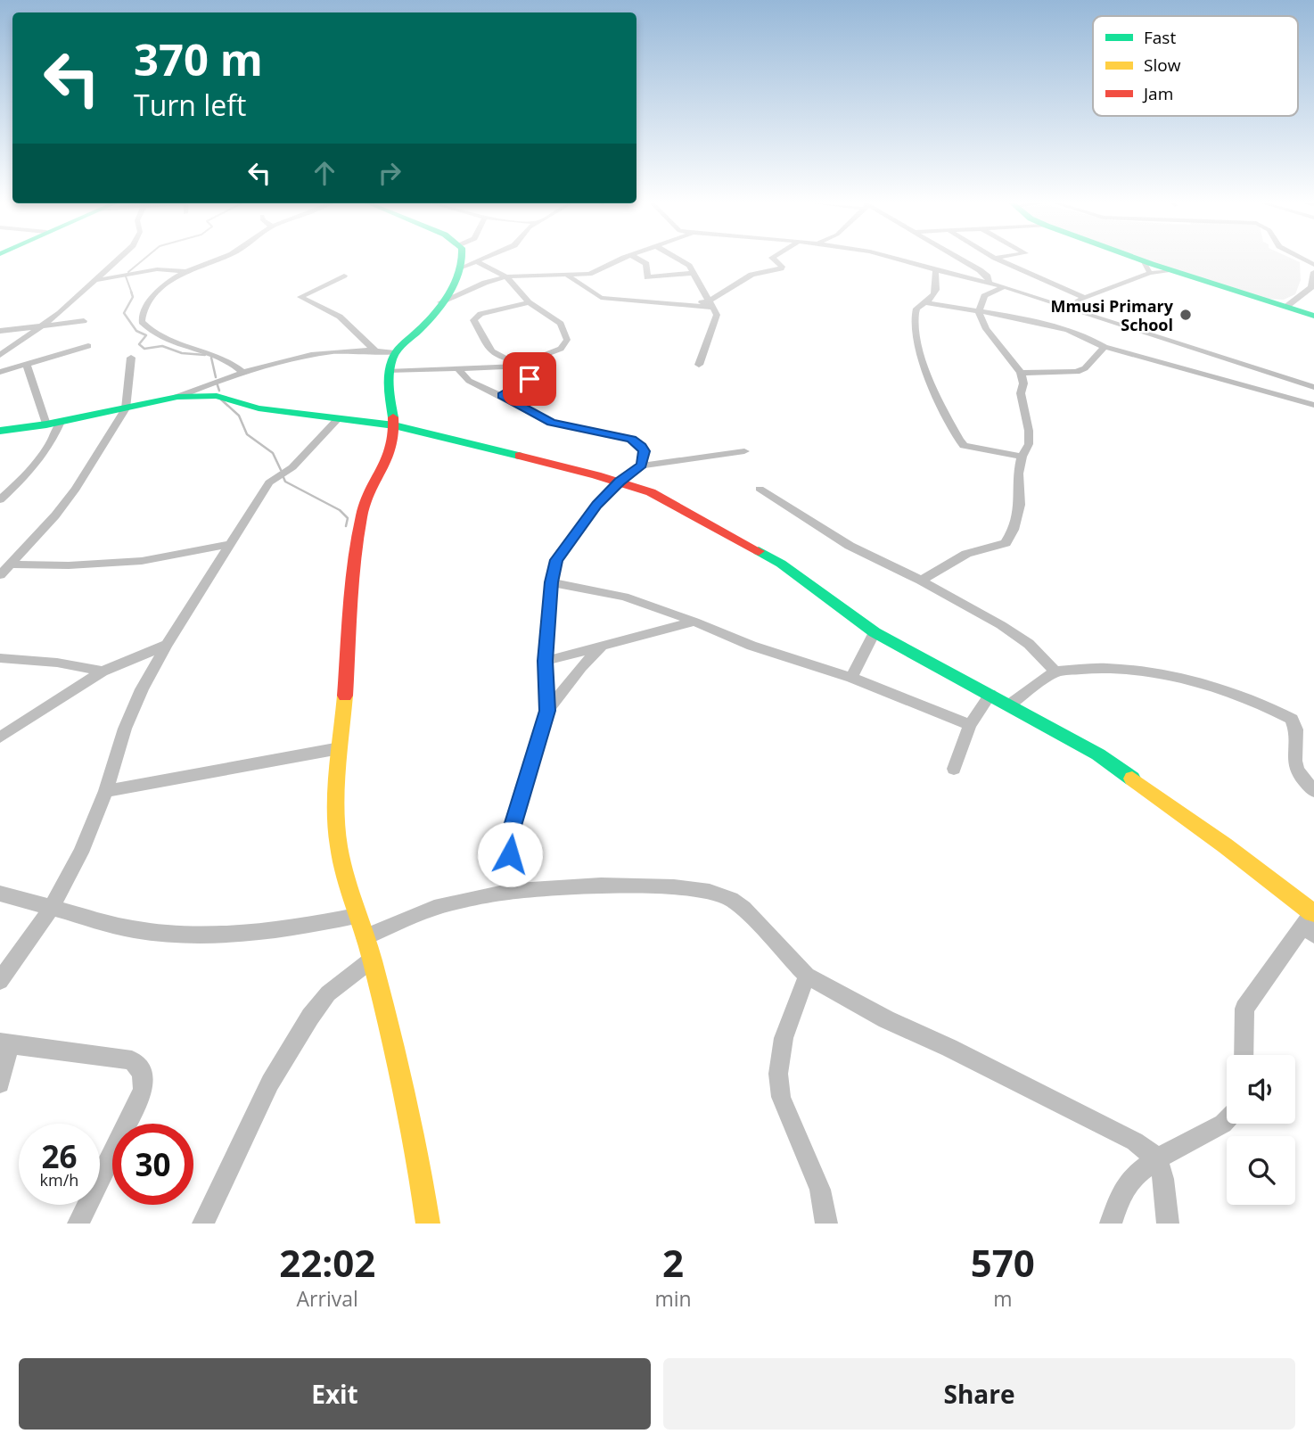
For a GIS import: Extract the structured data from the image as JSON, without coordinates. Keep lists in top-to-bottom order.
{
  "places": ["Mmusi Primary School"],
  "legend": ["Fast", "Slow", "Jam"],
  "page": {
    "turn": ["370 m", "Turn left"],
    "speed": "26 km/h",
    "limit": "30",
    "eta": [
      "22:02",
      "Arrival",
      "2",
      "min",
      "570",
      "m"
    ],
    "buttons": ["Exit", "Share"]
  }
}
